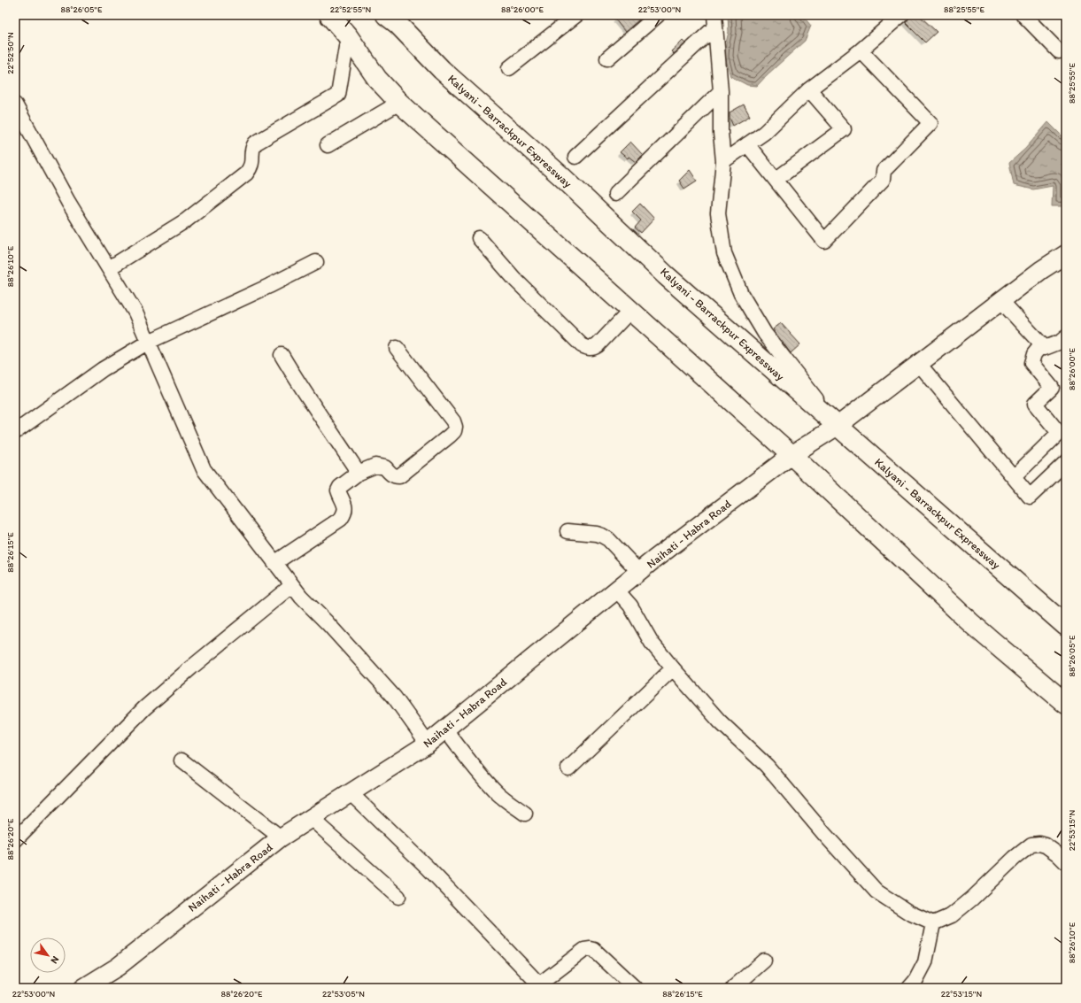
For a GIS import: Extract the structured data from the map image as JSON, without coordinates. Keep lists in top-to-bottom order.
{
  "streets": {
    "highway": ["Kalyani - Barrackpur Expressway"],
    "main road": ["Naihati - Habra Road"]
  },
  "crossings": [
    ["Kalyani - Barrackpur Expressway", "Naihati - Habra Road"]
  ],
  "north": "bottom right",
  "coordinates": [
    "88°26'05\"E",
    "22°52'55\"N",
    "88°26'00\"E",
    "22°53'00\"N",
    "88°25'55\"E",
    "22°52'50\"N",
    "88°26'10\"E",
    "88°26'15\"E",
    "22°53'15\"N",
    "88°26'20\"E",
    "22°53'05\"N"
  ]
}
